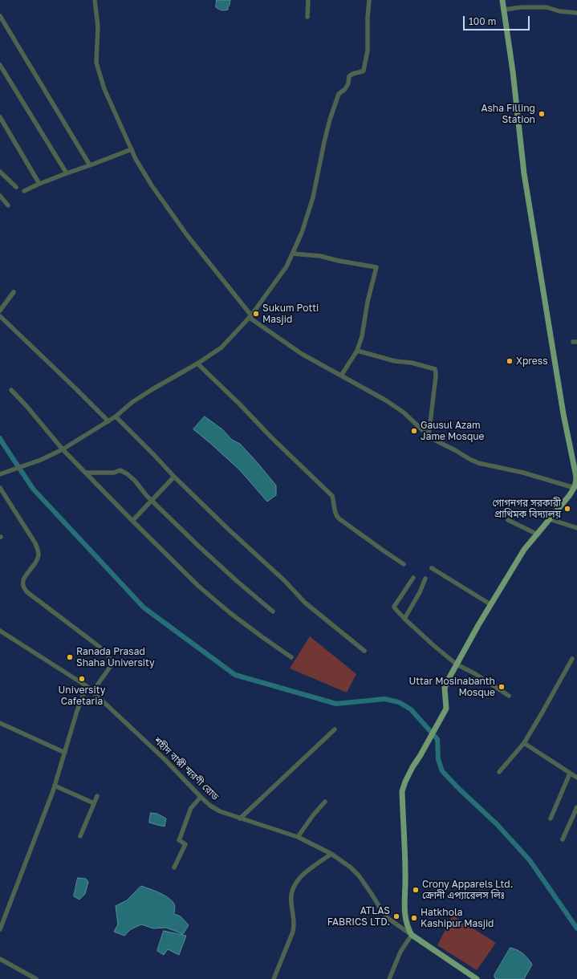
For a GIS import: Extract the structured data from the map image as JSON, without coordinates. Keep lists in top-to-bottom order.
{
  "streets": {
    "street": ["শহীদ বাপ্পী স্মরণী রোড"]
  },
  "places": [
    "Asha Filling Station",
    "Sukum Potti Masjid",
    "Xpress",
    "Gausul Azam Jame Mosque",
    "গোগনগর সরকারী প্রাথিমক বিদ্যালয়",
    "Ranada Prasad Shaha University",
    "University Cafetaria",
    "Uttar Mosinabanth Mosque",
    "Crony Apparels Ltd. ক্রোনী এপ্যারেলস লিঃ",
    "ATLAS FABRICS LTD.",
    "Hatkhola Kashipur Masjid"
  ],
  "scale_bar": "100 m"
}
